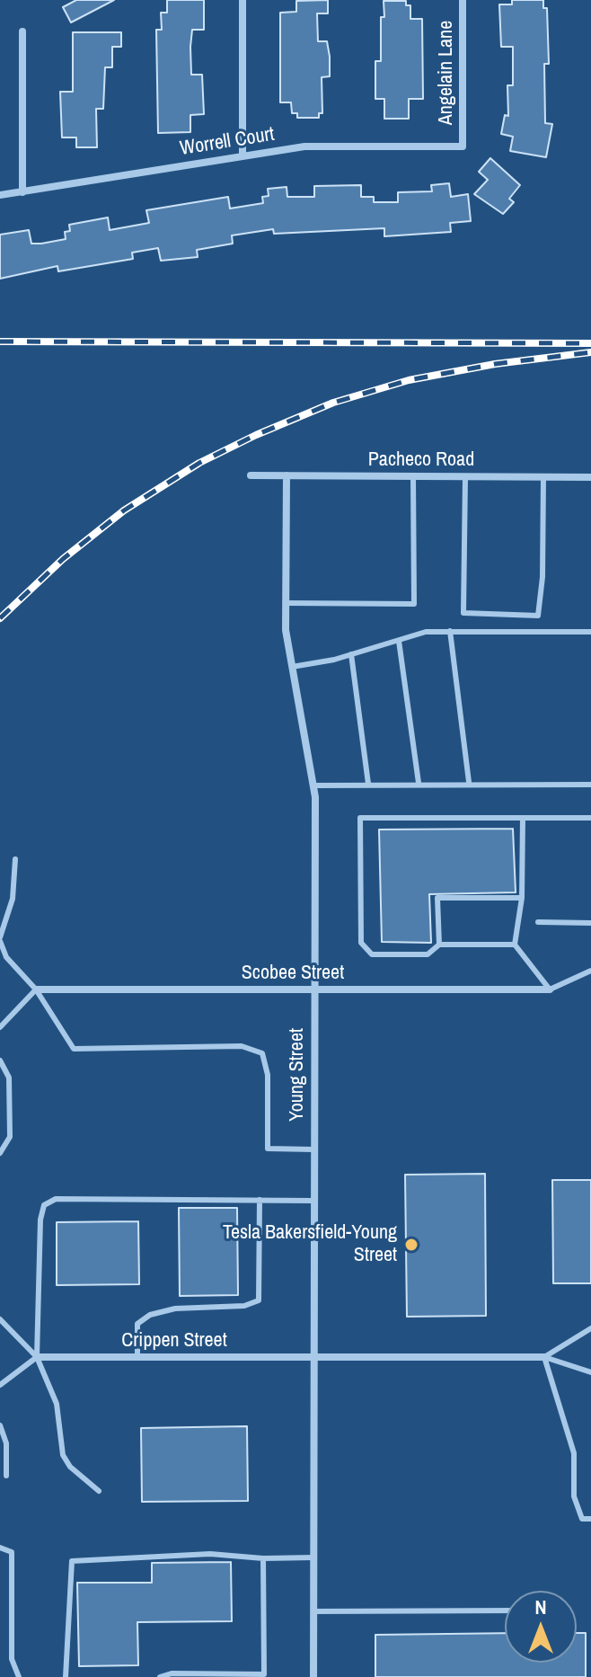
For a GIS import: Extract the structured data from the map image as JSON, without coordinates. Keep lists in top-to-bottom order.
{
  "streets": {
    "street": [
      "Angelain Lane",
      "Worrell Court",
      "Pacheco Road",
      "Scobee Street",
      "Young Street",
      "Crippen Street"
    ]
  },
  "crossings": [
    ["Angelain Lane", "Worrell Court"],
    ["Pacheco Road", "Young Street"],
    ["Scobee Street", "Young Street"],
    ["Young Street", "Crippen Street"]
  ],
  "places": ["Tesla Bakersfield-Young Street"],
  "north": "top"
}
